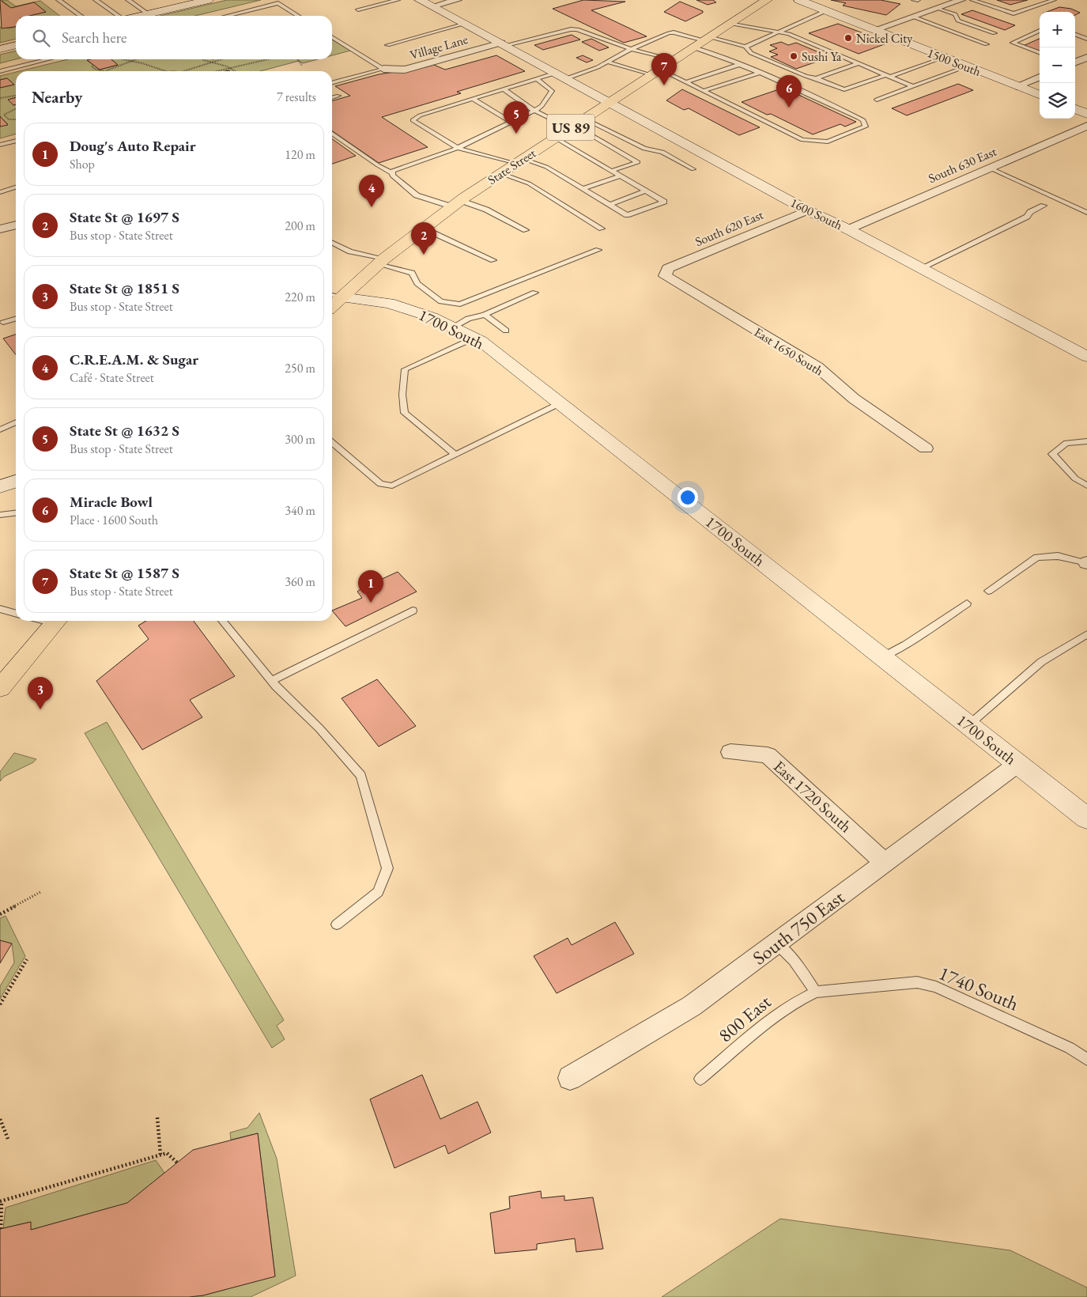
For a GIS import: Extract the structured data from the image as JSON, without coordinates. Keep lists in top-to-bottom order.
{
  "streets": {
    "main road": ["US 89", "State Street"],
    "street": [
      "Village Lane",
      "1500 South",
      "South 630 East",
      "1600 South",
      "South 620 East",
      "1700 South",
      "East 1650 South",
      "East 1720 South",
      "South 750 East"
    ],
    "lane": ["1740 South", "800 East"]
  },
  "crossings": [
    ["Village Lane", "1600 South"],
    ["South 630 East", "1600 South"],
    ["State Street", "1600 South"],
    ["State Street", "1700 South"],
    ["1600 South", "South 620 East"],
    ["South 620 East", "East 1650 South"],
    ["1700 South", "South 750 East"],
    ["East 1720 South", "South 750 East"],
    ["1740 South", "800 East"]
  ],
  "places": ["Nickel City", "Sushi Ya"],
  "page": {
    "map_buttons": ["+", "−"],
    "search": "Search here",
    "pins": [
      "7",
      "6",
      "5",
      "4",
      "2",
      "1",
      "3"
    ],
    "heading": ["Nearby", "7 results"],
    "list": [
      {
        "mark": "1",
        "name": "Doug's Auto Repair",
        "note": "Shop",
        "value": "120 m"
      },
      {
        "mark": "2",
        "name": "State St @ 1697 S",
        "note": "Bus stop · State Street",
        "value": "200 m"
      },
      {
        "mark": "3",
        "name": "State St @ 1851 S",
        "note": "Bus stop · State Street",
        "value": "220 m"
      },
      {
        "mark": "4",
        "name": "C.R.E.A.M. & Sugar",
        "note": "Café · State Street",
        "value": "250 m"
      },
      {
        "mark": "5",
        "name": "State St @ 1632 S",
        "note": "Bus stop · State Street",
        "value": "300 m"
      },
      {
        "mark": "6",
        "name": "Miracle Bowl",
        "note": "Place · 1600 South",
        "value": "340 m"
      },
      {
        "mark": "7",
        "name": "State St @ 1587 S",
        "note": "Bus stop · State Street",
        "value": "360 m"
      }
    ]
  }
}
